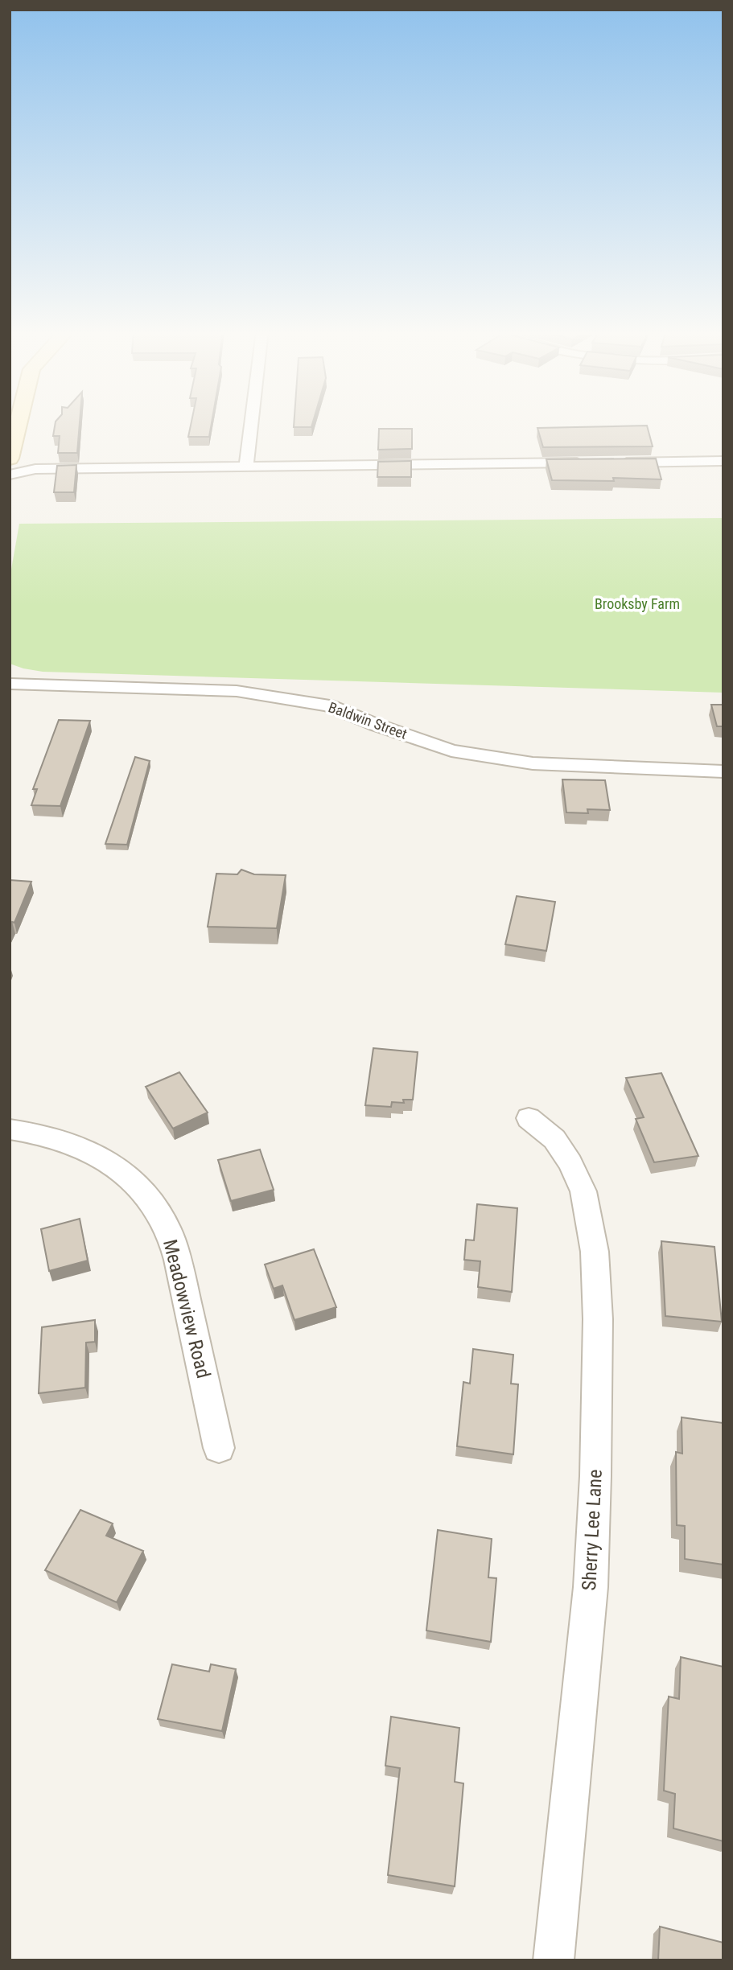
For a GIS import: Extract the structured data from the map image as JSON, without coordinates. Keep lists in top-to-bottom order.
{
  "streets": {
    "street": ["Baldwin Street", "Meadowview Road", "Sherry Lee Lane"]
  },
  "parks": ["Brooksby Farm"]
}
